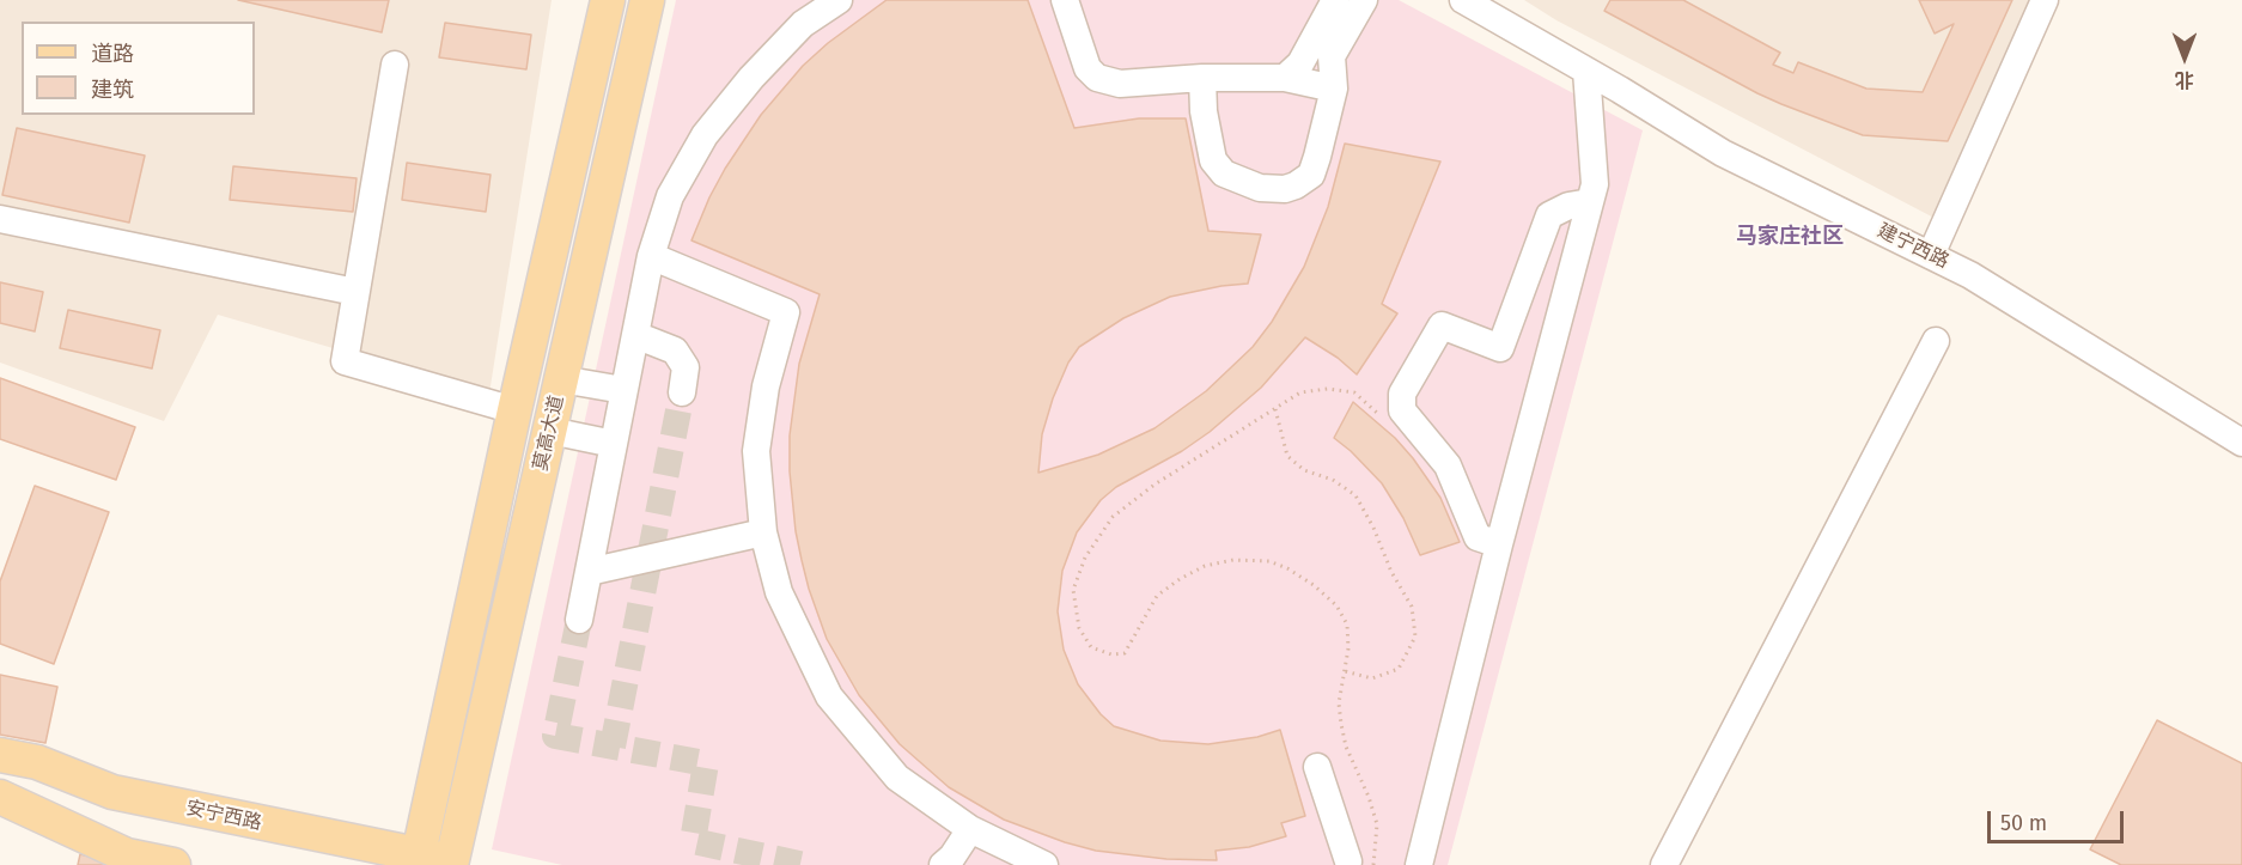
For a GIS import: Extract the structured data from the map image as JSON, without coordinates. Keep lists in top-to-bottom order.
{
  "streets": {
    "main road": ["莫高大道", "安宁西路"],
    "street": ["建宁西路"]
  },
  "crossings": [
    ["莫高大道", "安宁西路"]
  ],
  "districts": ["马家庄社区"],
  "legend": ["道路", "建筑"],
  "scale_bar": "50 m",
  "north": "bottom"
}
